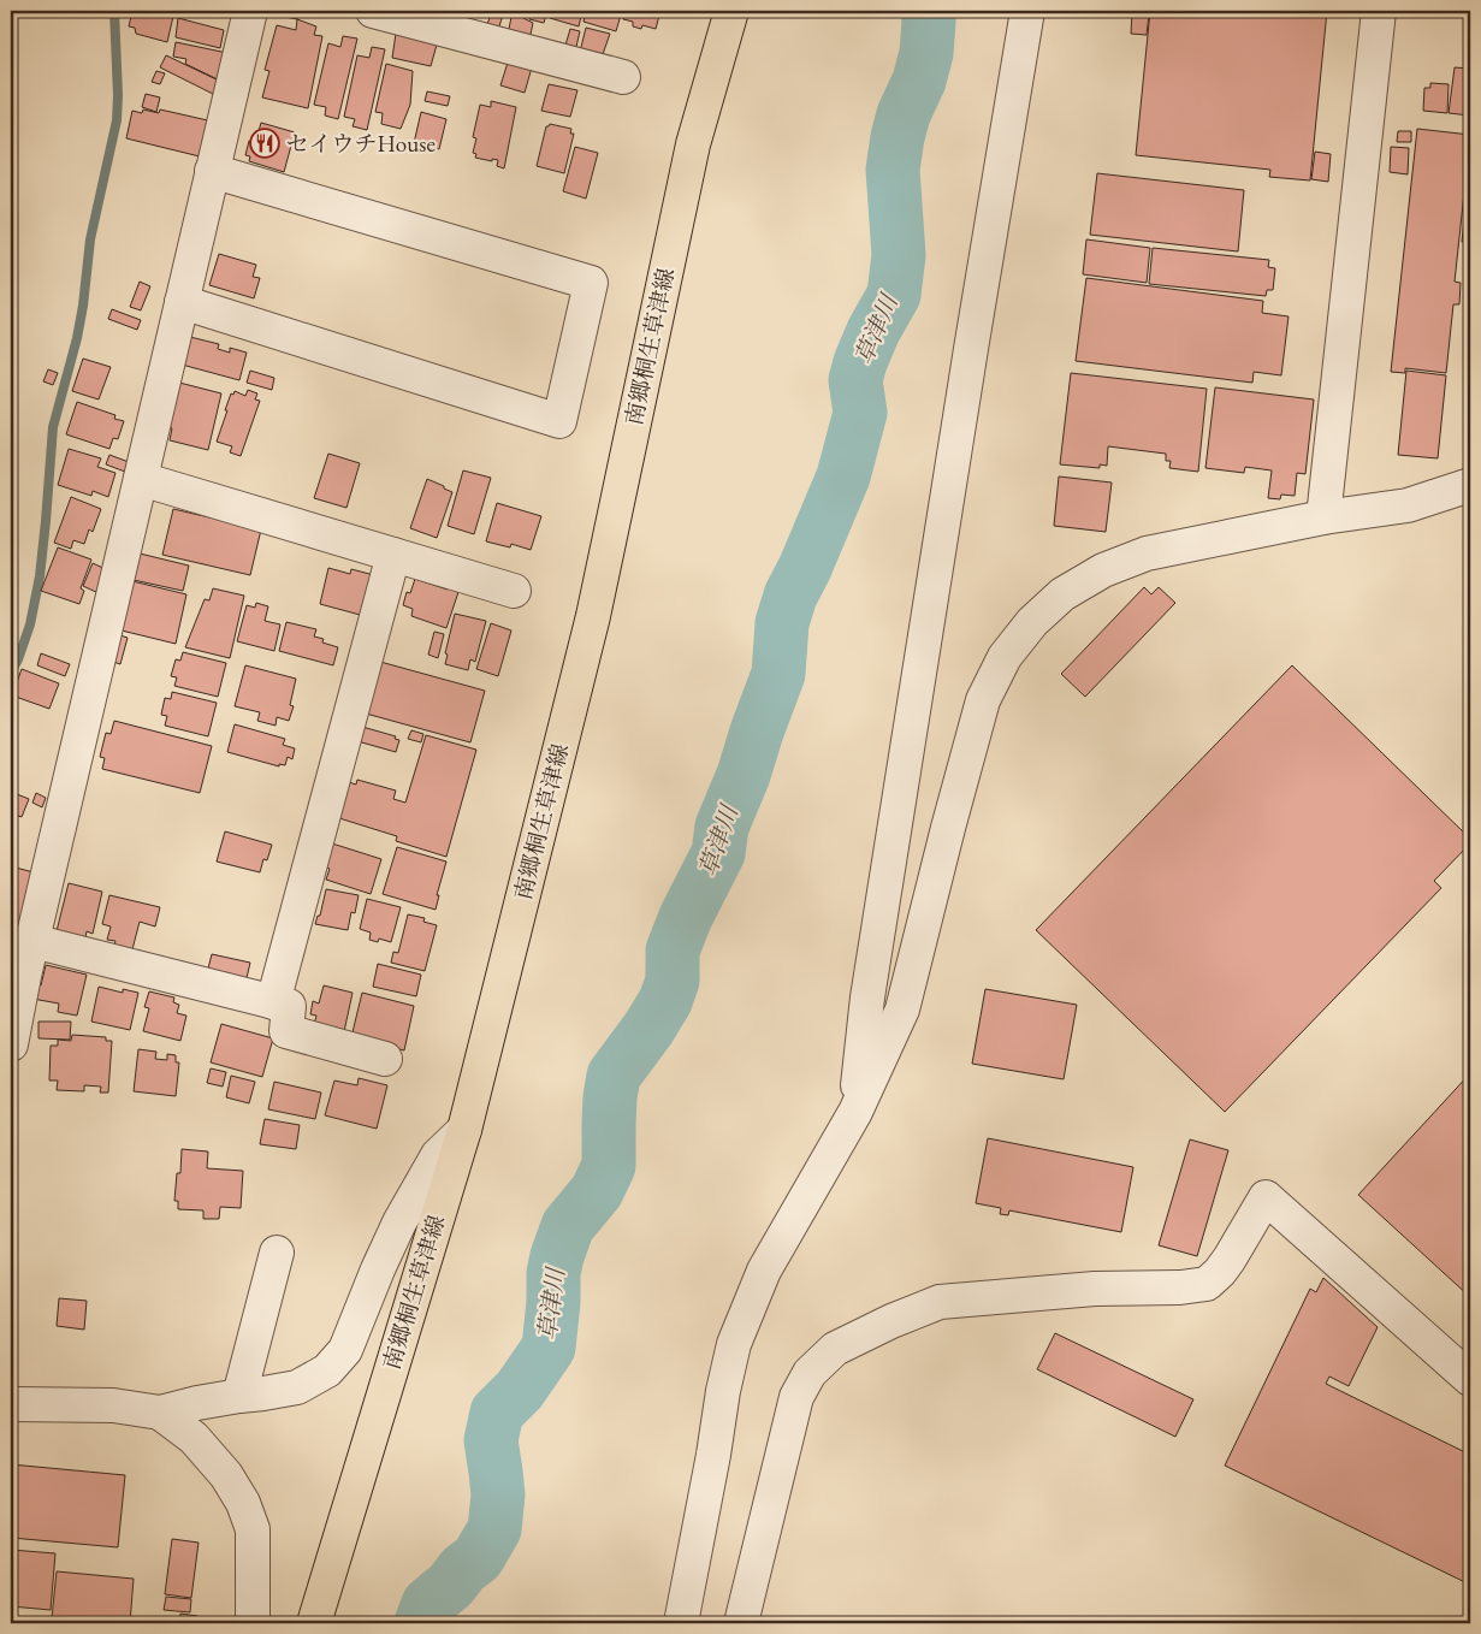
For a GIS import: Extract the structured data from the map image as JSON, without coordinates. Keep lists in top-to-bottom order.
{
  "streets": {
    "main road": ["南郷桐生草津線"]
  },
  "water": ["草津川"],
  "places": {
    "restaurant": ["セイウチHouse"]
  }
}
